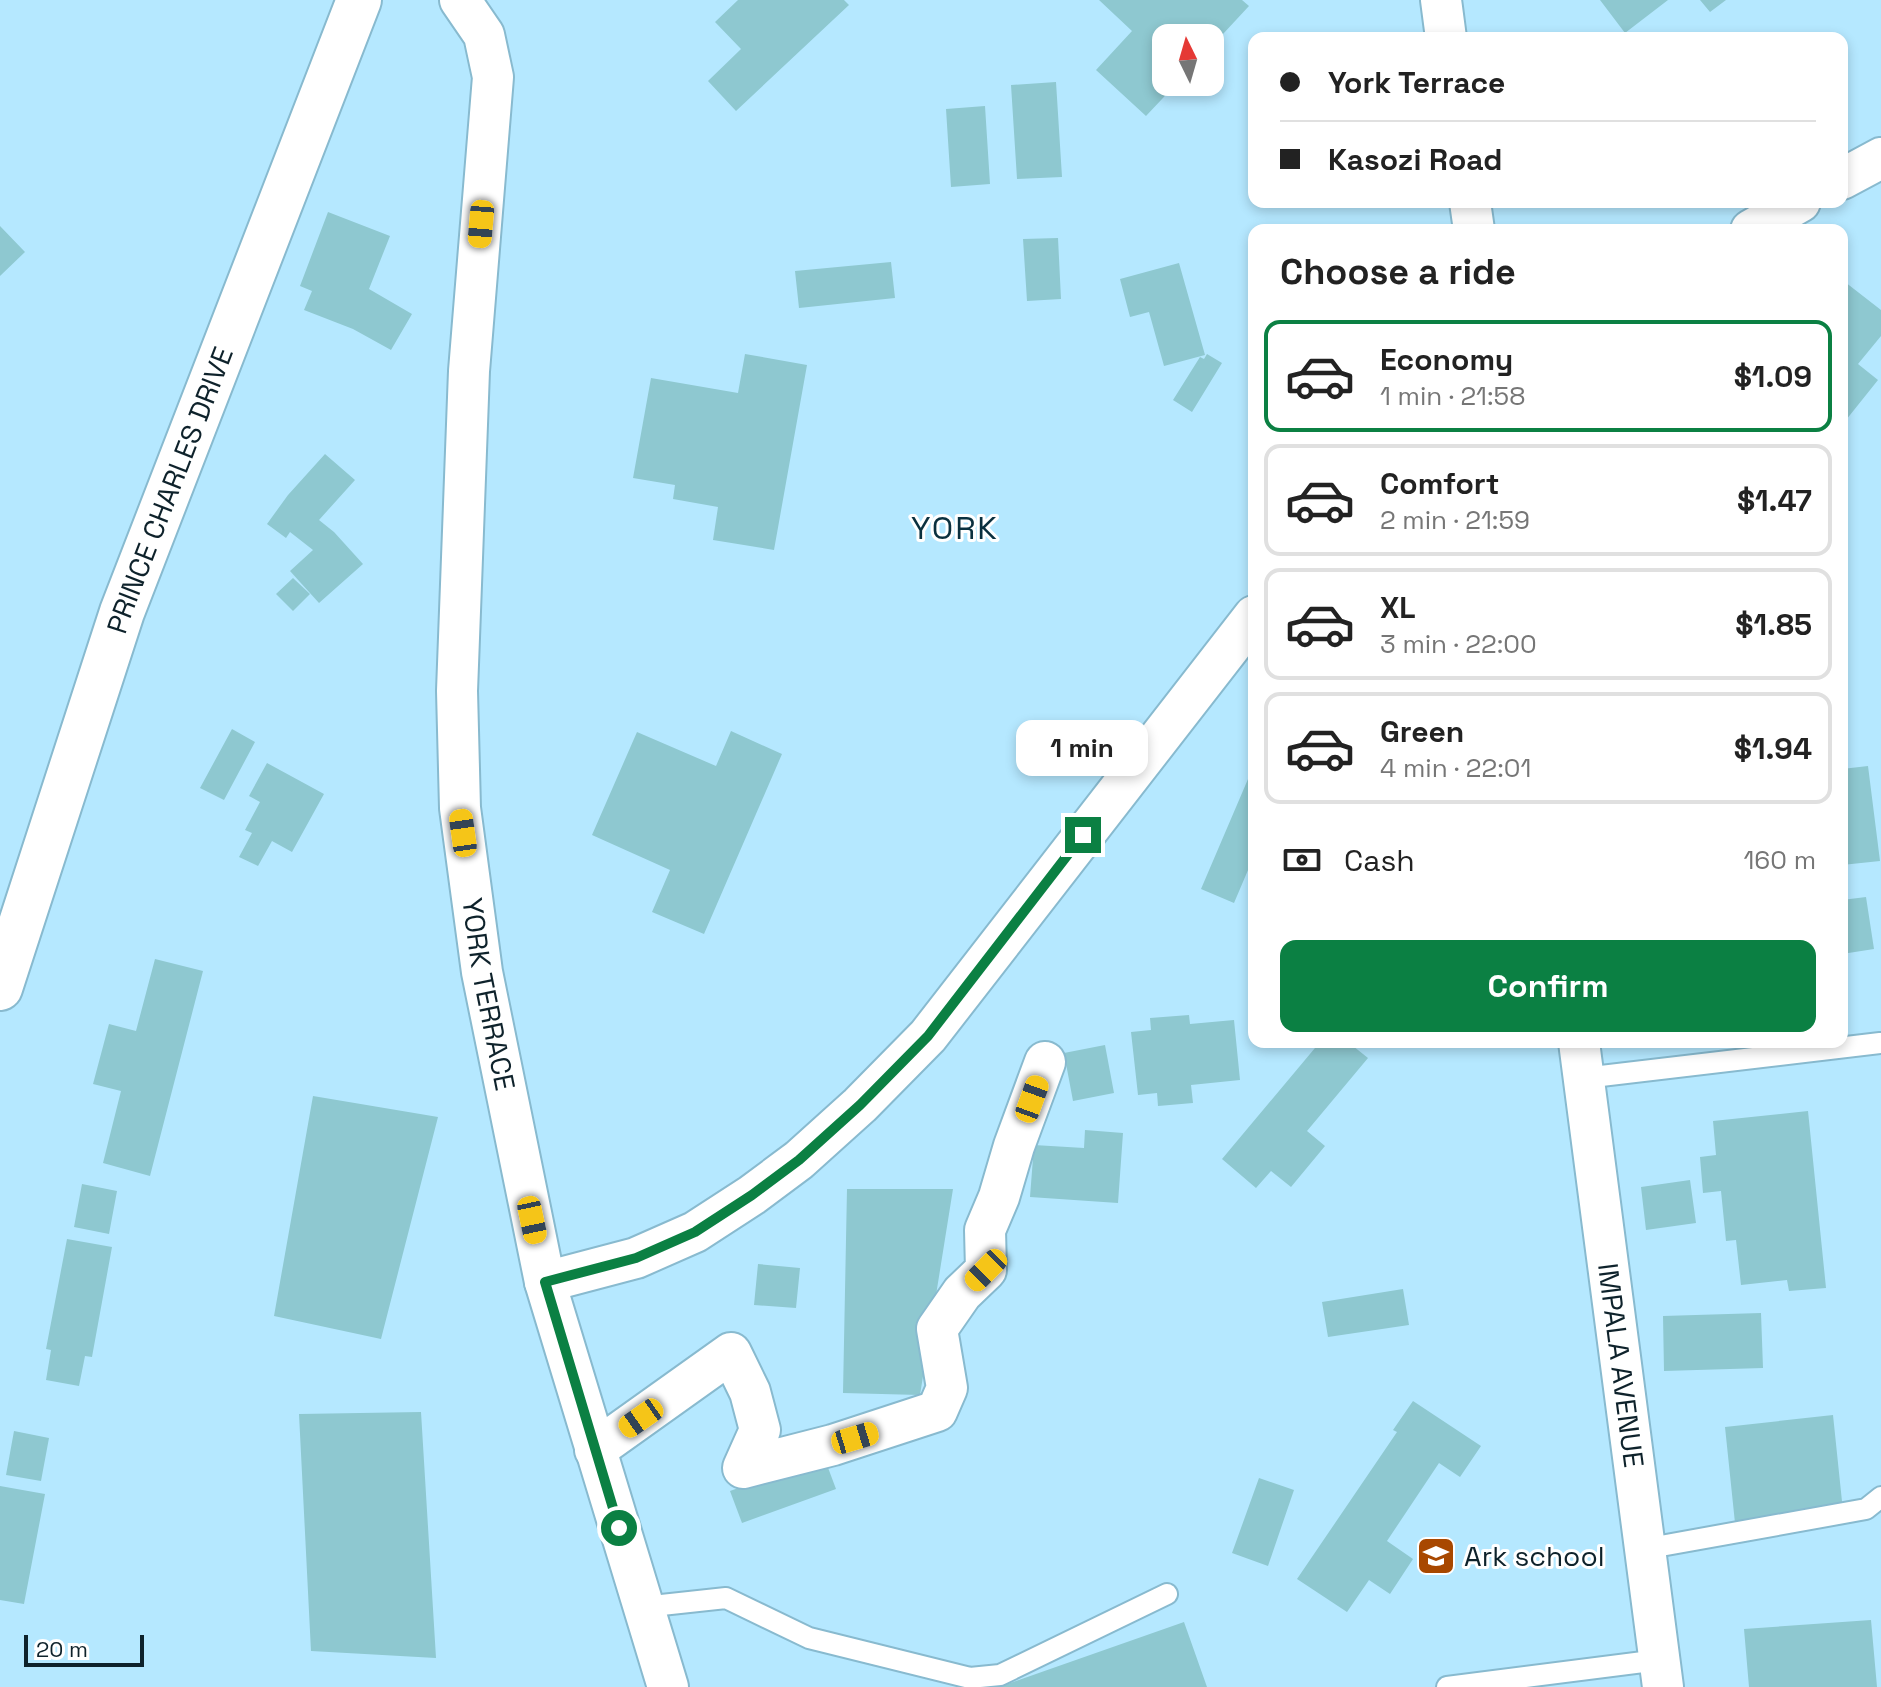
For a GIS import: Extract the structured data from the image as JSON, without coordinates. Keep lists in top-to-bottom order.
{
  "streets": {
    "street": ["PRINCE CHARLES DRIVE", "YORK TERRACE", "IMPALA AVENUE"]
  },
  "districts": ["YORK"],
  "places": {
    "school or university": ["Ark school"]
  },
  "scale_bar": "20 m",
  "north": "top",
  "page": {
    "banner": ["York Terrace", "Kasozi Road"],
    "heading": "Choose a ride",
    "list": [
      {
        "name": "Economy",
        "note": "1 min · 21:58",
        "value": "$1.09"
      },
      {
        "name": "Comfort",
        "note": "2 min · 21:59",
        "value": "$1.47"
      },
      {
        "name": "XL",
        "note": "3 min · 22:00",
        "value": "$1.85"
      },
      {
        "name": "Green",
        "note": "4 min · 22:01",
        "value": "$1.94"
      }
    ],
    "bubble": "1 min",
    "pay": ["Cash", "160 m"],
    "buttons": "Confirm",
    "scale": "20 m"
  }
}
